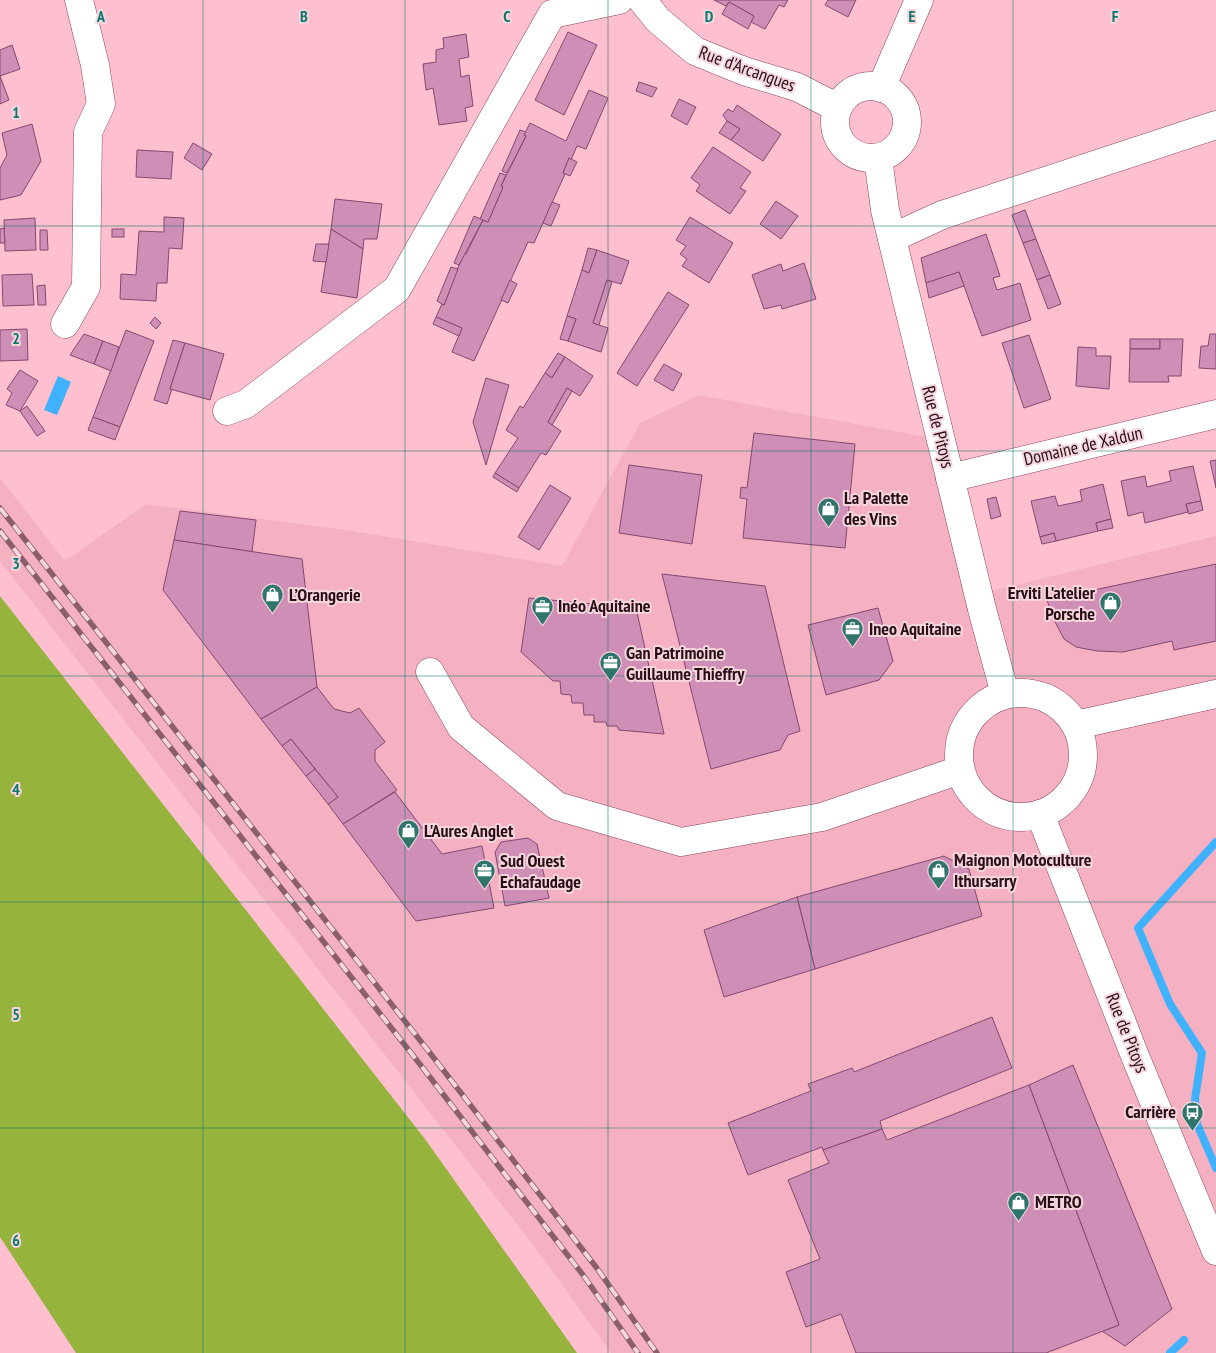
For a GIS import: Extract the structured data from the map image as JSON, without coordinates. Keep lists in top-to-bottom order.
{
  "streets": {
    "street": ["Rue d'Arcangues", "Rue de Pitoys", "Domaine de Xaldun"]
  },
  "crossings": [
    ["Rue d'Arcangues", "Rue de Pitoys"],
    ["Rue de Pitoys", "Domaine de Xaldun"]
  ],
  "places": {
    "shop": [
      "La Palette des Vins",
      "L’Orangerie",
      "Erviti L'atelier Porsche",
      "L'Aures Anglet",
      "Maignon Motoculture Ithursarry",
      "METRO"
    ],
    "office": [
      "Inéo Aquitaine",
      "Ineo Aquitaine",
      "Gan Patrimoine Guillaume Thieffry",
      "Sud Ouest Echafaudage"
    ],
    "bus stop": ["Carrière"]
  },
  "grid": {
    "columns": [
      "A",
      "B",
      "C",
      "D",
      "E",
      "F"
    ],
    "rows": [
      "1",
      "2",
      "3",
      "4",
      "5",
      "6"
    ]
  }
}
